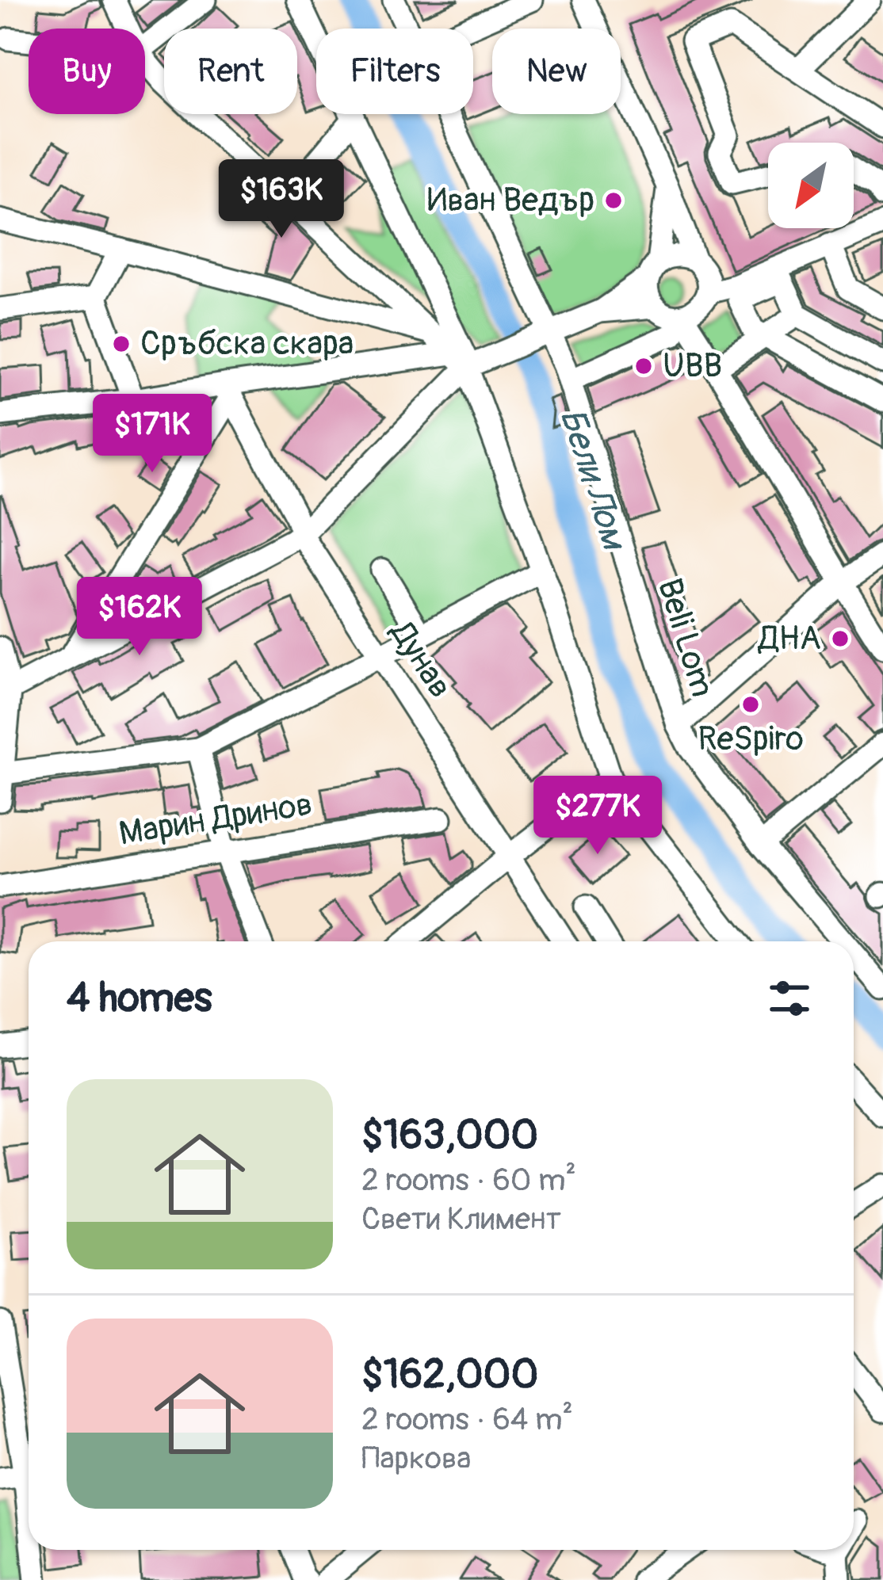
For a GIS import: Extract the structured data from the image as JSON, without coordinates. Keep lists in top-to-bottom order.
{
  "streets": {
    "street": ["Beli Lom", "Дунав", "Марин Дринов"]
  },
  "water": ["Бели Лом"],
  "places": [
    "Иван Ведър",
    "Сръбска скара",
    "UBB",
    "ДНА",
    "ReSpiro"
  ],
  "north": "bottom left",
  "page": {
    "chip": [
      "Buy",
      "Rent",
      "Filters",
      "New"
    ],
    "price": [
      "$163K",
      "$171K",
      "$162K",
      "$277K"
    ],
    "heading": "4 homes",
    "list": [
      {
        "name": "$163,000",
        "note": "2 rooms · 60 m² · Свети Климент"
      },
      {
        "name": "$162,000",
        "note": "2 rooms · 64 m² · Паркова"
      }
    ]
  }
}
